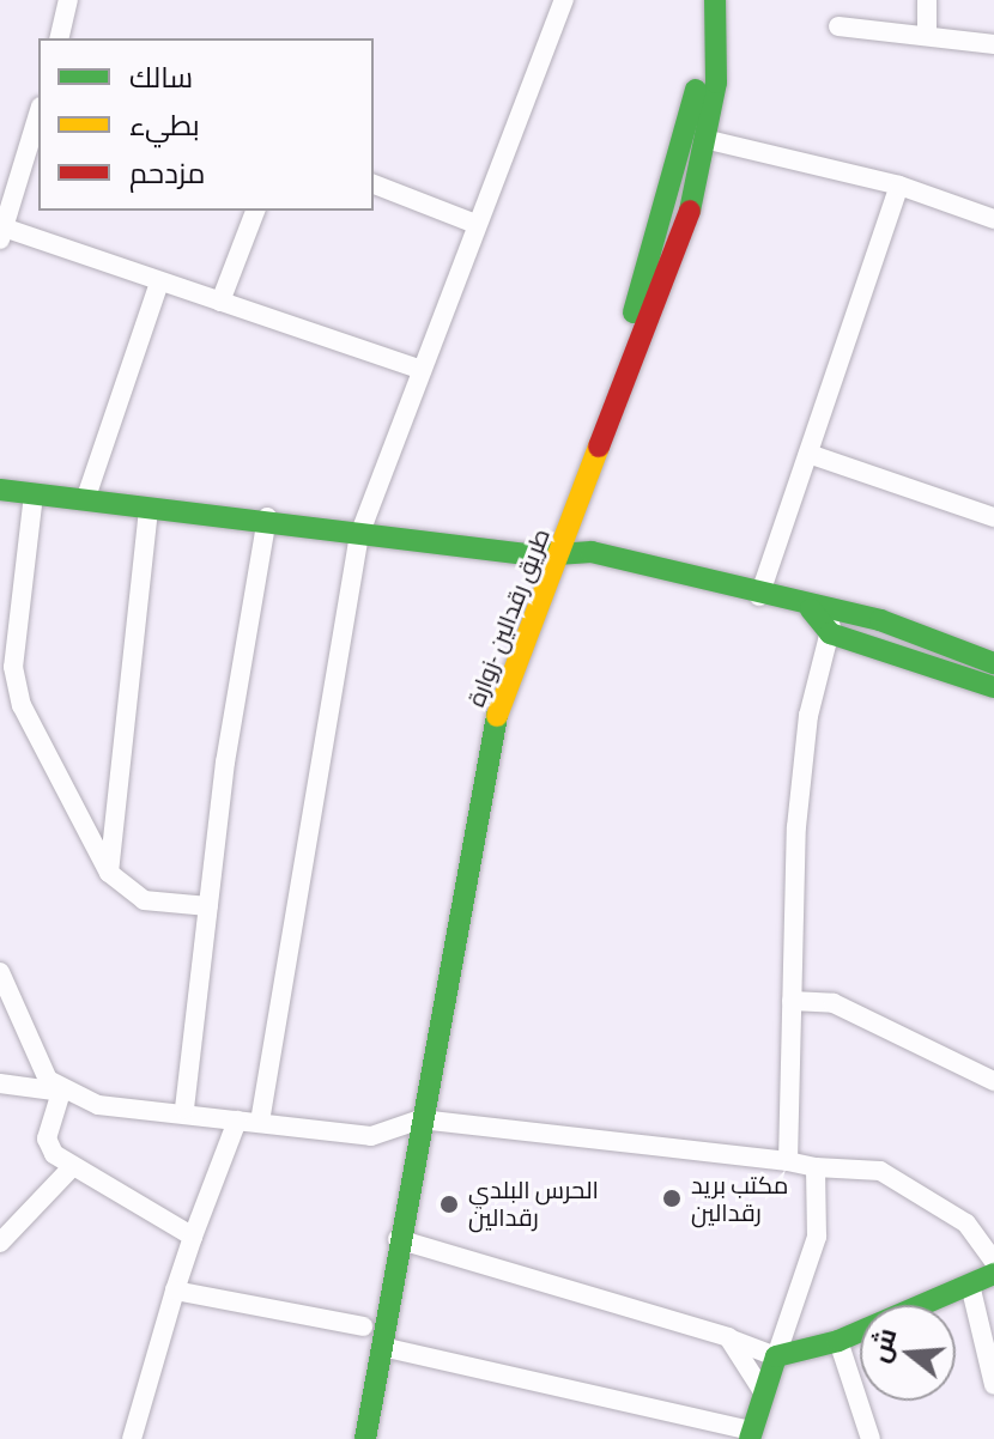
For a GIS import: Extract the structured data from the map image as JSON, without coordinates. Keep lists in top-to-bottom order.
{
  "streets": {
    "main road": ["طريق رقدالين -زوارة"]
  },
  "places": ["مكتب بريد رقدالين", "الحرس البلدي رقدالين"],
  "legend": ["سالك", "بطيء", "مزدحم"],
  "north": "left"
}
